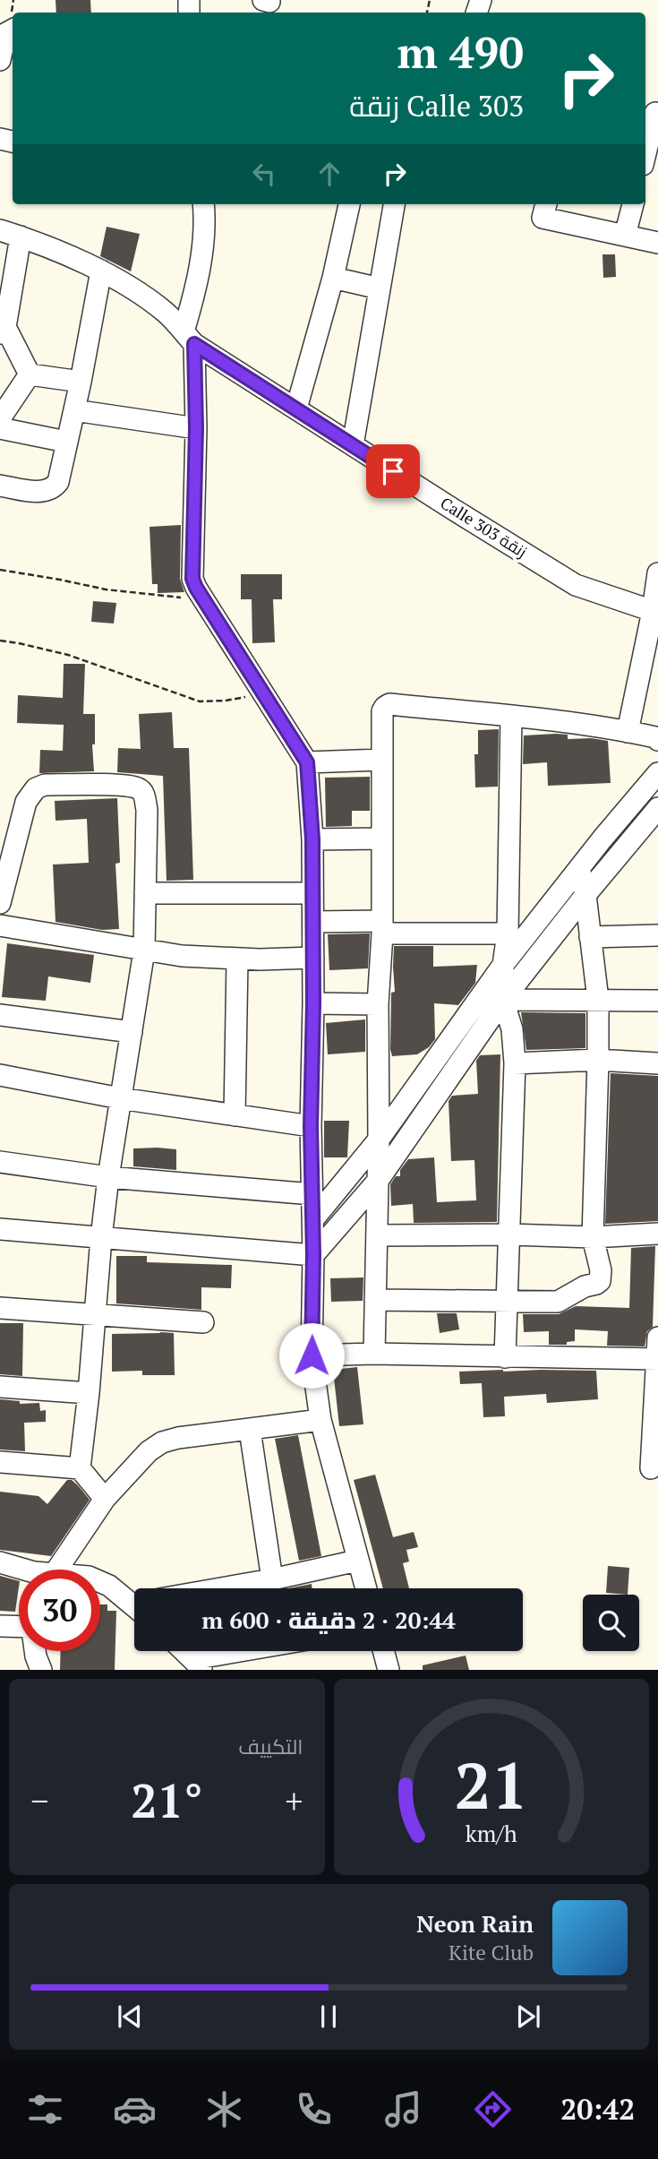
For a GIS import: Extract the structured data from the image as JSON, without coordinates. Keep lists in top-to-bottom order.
{
  "streets": {
    "street": ["Calle 303 زنقة"]
  },
  "page": {
    "turn": ["490 m", "Calle 303 زنقة"],
    "limit": "30",
    "trip": "20:44 · 2 دقيقة · 600 m",
    "tile": "التكييف",
    "heat": ["−", "21°", "+"],
    "song": ["Neon Rain", "Kite Club"],
    "tabs": "20:42",
    "gauge": ["21", "km/h"]
  }
}
